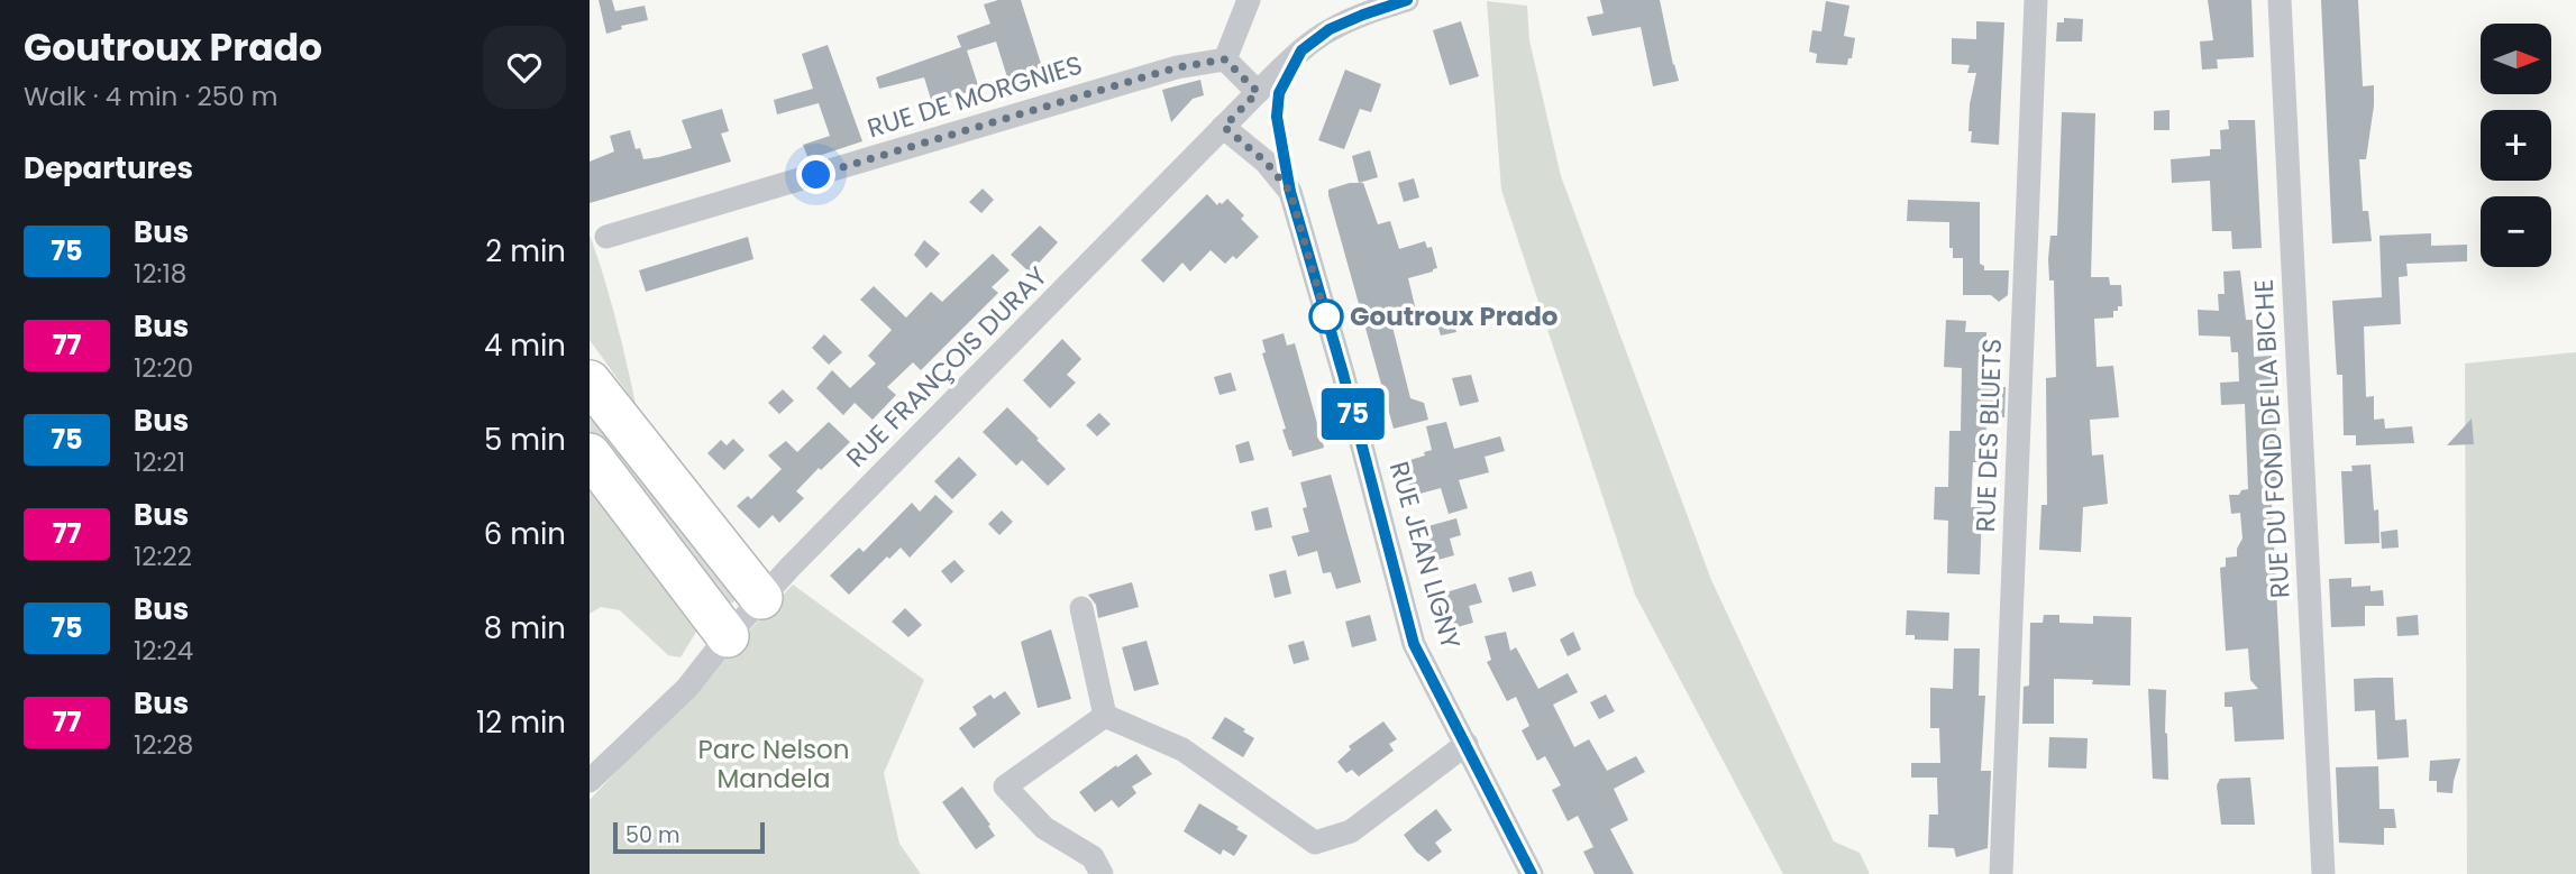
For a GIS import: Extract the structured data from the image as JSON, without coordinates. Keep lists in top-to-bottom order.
{
  "streets": {
    "street": [
      "RUE DE MORGNIES",
      "RUE FRANÇOIS DURAY",
      "RUE DES BLUETS",
      "RUE DU FOND DE LA BICHE",
      "RUE JEAN LIGNY"
    ]
  },
  "crossings": [
    ["RUE FRANÇOIS DURAY", "RUE JEAN LIGNY"]
  ],
  "parks": ["Parc Nelson Mandela"],
  "places": ["Goutroux Prado"],
  "lines": ["bus line 75"],
  "scale_bar": "50 m",
  "north": "right",
  "page": {
    "heading": [
      ["Goutroux Prado", "Walk · 4 min · 250 m"],
      "Departures"
    ],
    "on_map": "75",
    "map_buttons": ["+", "−"],
    "list": [
      {
        "mark": "75",
        "name": "Bus",
        "note": "12:18",
        "value": "2 min"
      },
      {
        "mark": "77",
        "name": "Bus",
        "note": "12:20",
        "value": "4 min"
      },
      {
        "mark": "75",
        "name": "Bus",
        "note": "12:21",
        "value": "5 min"
      },
      {
        "mark": "77",
        "name": "Bus",
        "note": "12:22",
        "value": "6 min"
      },
      {
        "mark": "75",
        "name": "Bus",
        "note": "12:24",
        "value": "8 min"
      },
      {
        "mark": "77",
        "name": "Bus",
        "note": "12:28",
        "value": "12 min"
      }
    ],
    "scale": "50 m"
  }
}
